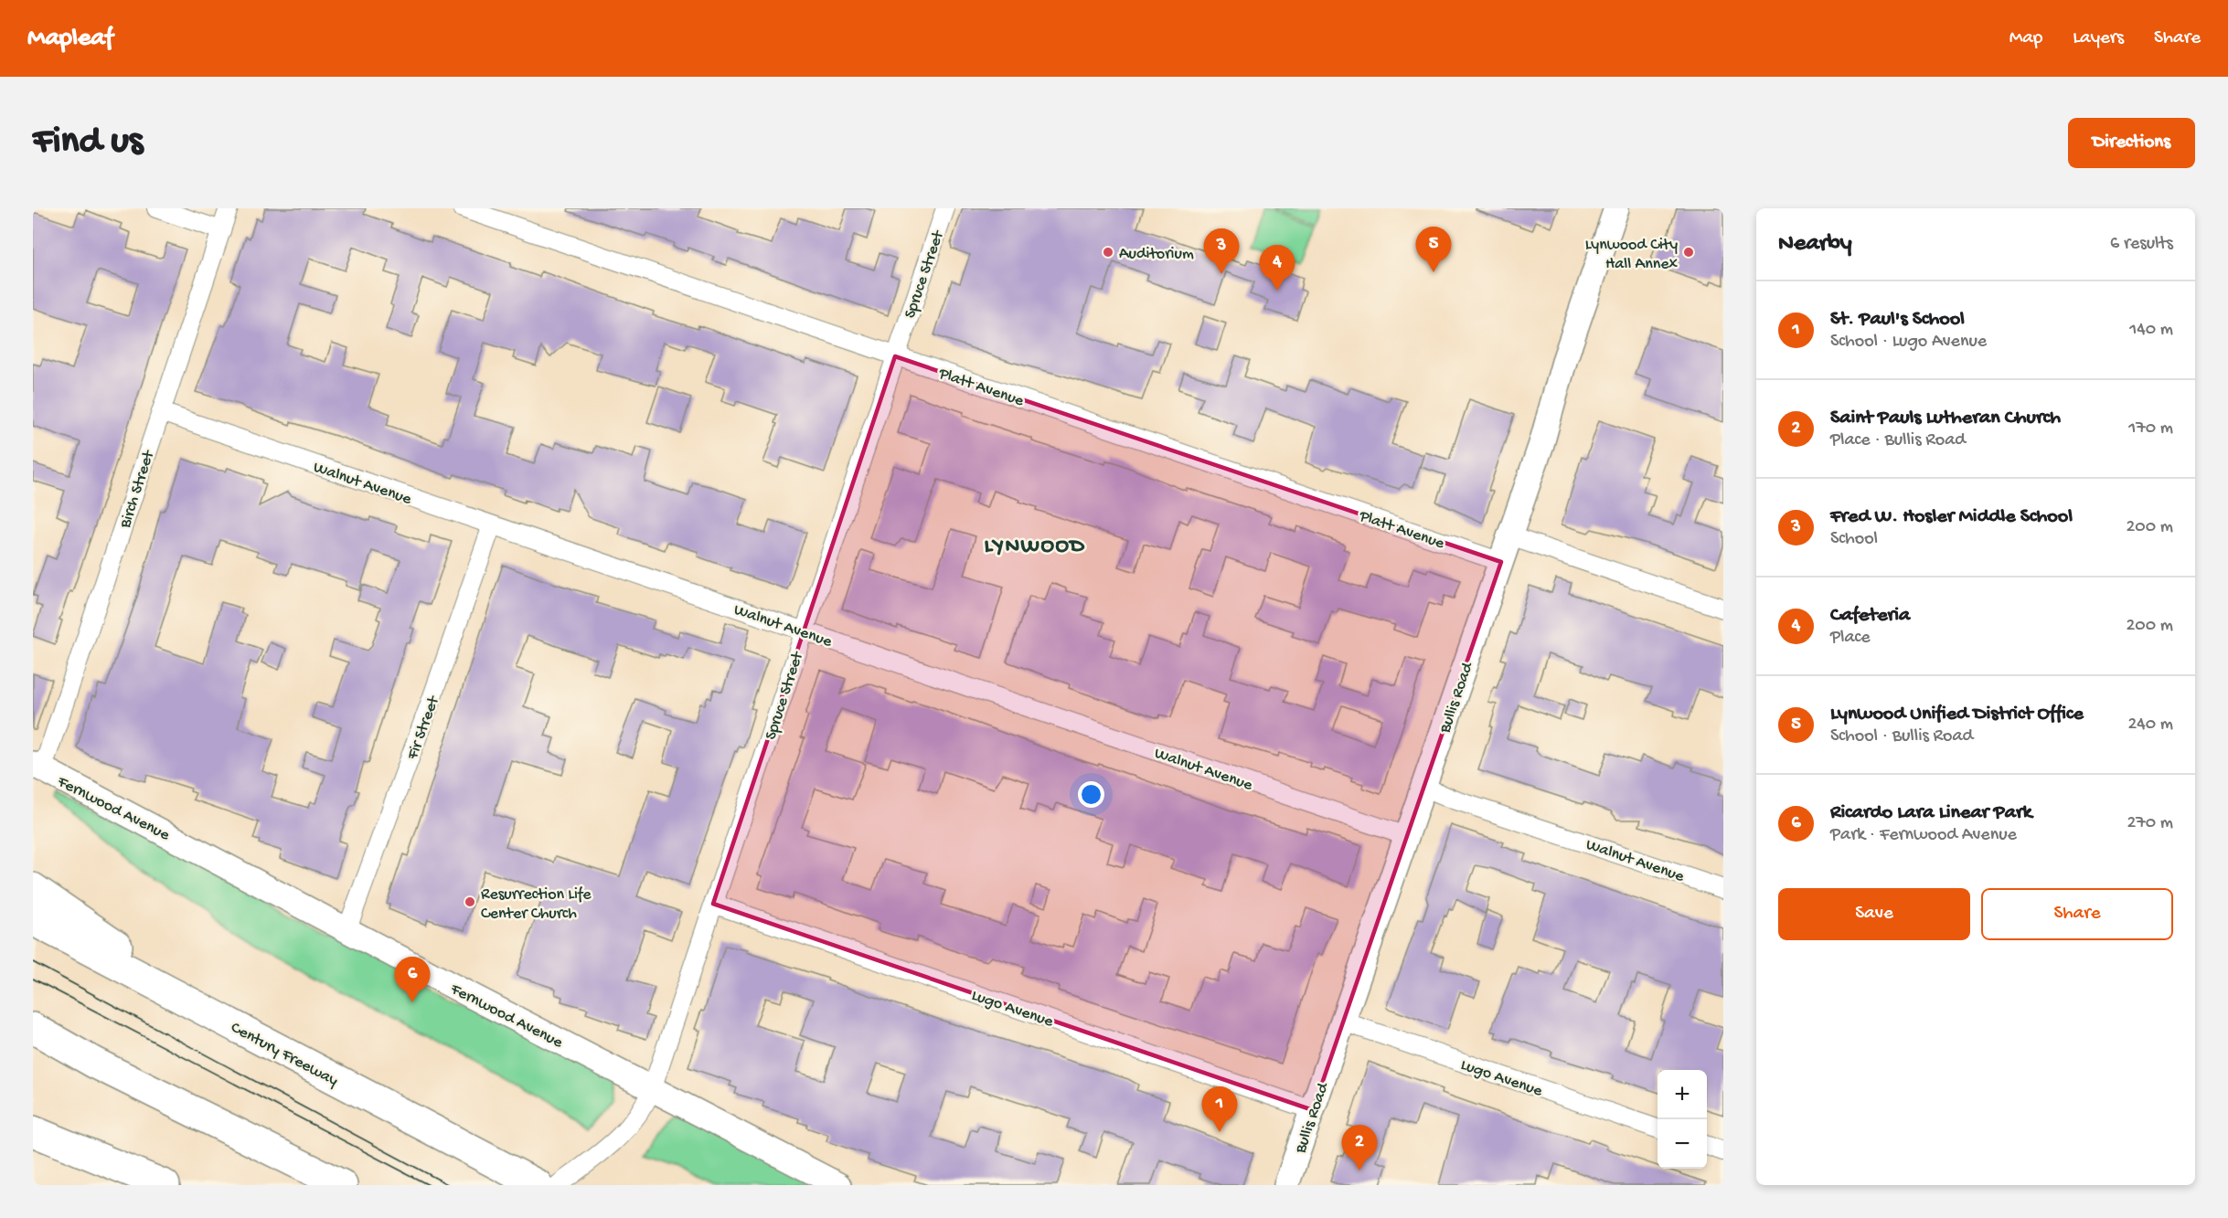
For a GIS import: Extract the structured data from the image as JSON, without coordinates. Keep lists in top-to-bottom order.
{
  "streets": {
    "highway": ["Century Freeway"],
    "street": [
      "Spruce Street",
      "Platt Avenue",
      "Walnut Avenue",
      "Birch Street",
      "Bullis Road",
      "Fir Street",
      "Fernwood Avenue",
      "Lugo Avenue"
    ]
  },
  "crossings": [
    ["Spruce Street", "Platt Avenue"],
    ["Spruce Street", "Walnut Avenue"],
    ["Spruce Street", "Fernwood Avenue"],
    ["Spruce Street", "Lugo Avenue"],
    ["Platt Avenue", "Bullis Road"],
    ["Walnut Avenue", "Birch Street"],
    ["Walnut Avenue", "Bullis Road"],
    ["Walnut Avenue", "Fir Street"],
    ["Birch Street", "Fernwood Avenue"],
    ["Bullis Road", "Lugo Avenue"],
    ["Fir Street", "Fernwood Avenue"]
  ],
  "districts": ["LYNWOOD"],
  "places": ["Auditorium", "Lynwood City Hall Annex", "Resurrection Life Center Church"],
  "page": {
    "header": "Mapleaf",
    "nav": ["Map", "Layers", "Share"],
    "buttons": [
      "Directions",
      ["Save", "Share"]
    ],
    "title": "Find us",
    "heading": ["Nearby", "6 results"],
    "pins": [
      "5",
      "3",
      "4",
      "6",
      "1",
      "2"
    ],
    "list": [
      {
        "mark": "1",
        "name": "St. Paul's School",
        "note": "School · Lugo Avenue",
        "value": "140 m"
      },
      {
        "mark": "2",
        "name": "Saint Pauls Lutheran Church",
        "note": "Place · Bullis Road",
        "value": "170 m"
      },
      {
        "mark": "3",
        "name": "Fred W. Hosler Middle School",
        "note": "School",
        "value": "200 m"
      },
      {
        "mark": "4",
        "name": "Cafeteria",
        "note": "Place",
        "value": "200 m"
      },
      {
        "mark": "5",
        "name": "Lynwood Unified District Office",
        "note": "School · Bullis Road",
        "value": "240 m"
      },
      {
        "mark": "6",
        "name": "Ricardo Lara Linear Park",
        "note": "Park · Fernwood Avenue",
        "value": "270 m"
      }
    ],
    "map_buttons": ["+", "−"]
  }
}
